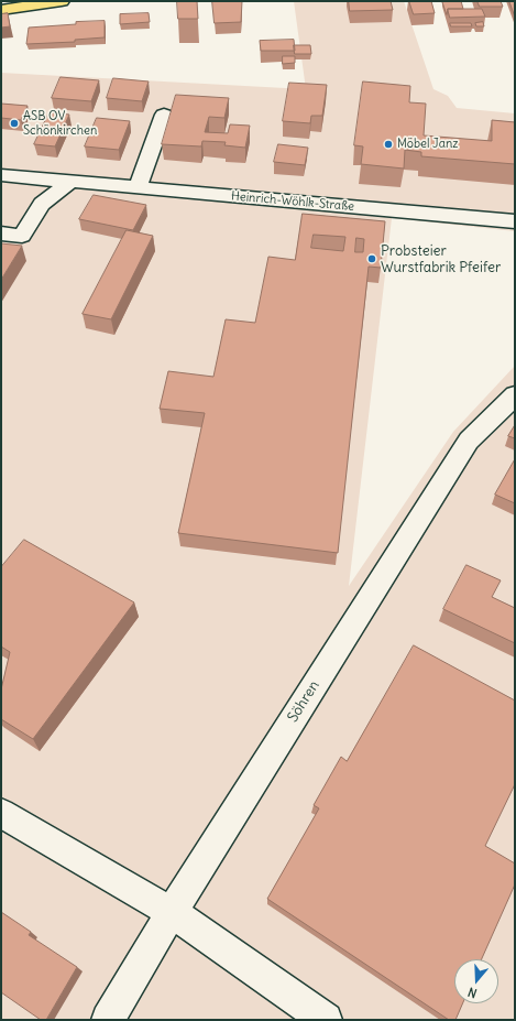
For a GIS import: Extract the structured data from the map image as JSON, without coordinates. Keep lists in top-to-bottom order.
{
  "streets": {
    "street": ["Heinrich-Wöhlk-Straße", "Söhren"]
  },
  "places": ["ASB OV Schönkirchen", "Möbel Janz", "Probsteier Wurstfabrik Pfeifer"],
  "north": "bottom"
}
